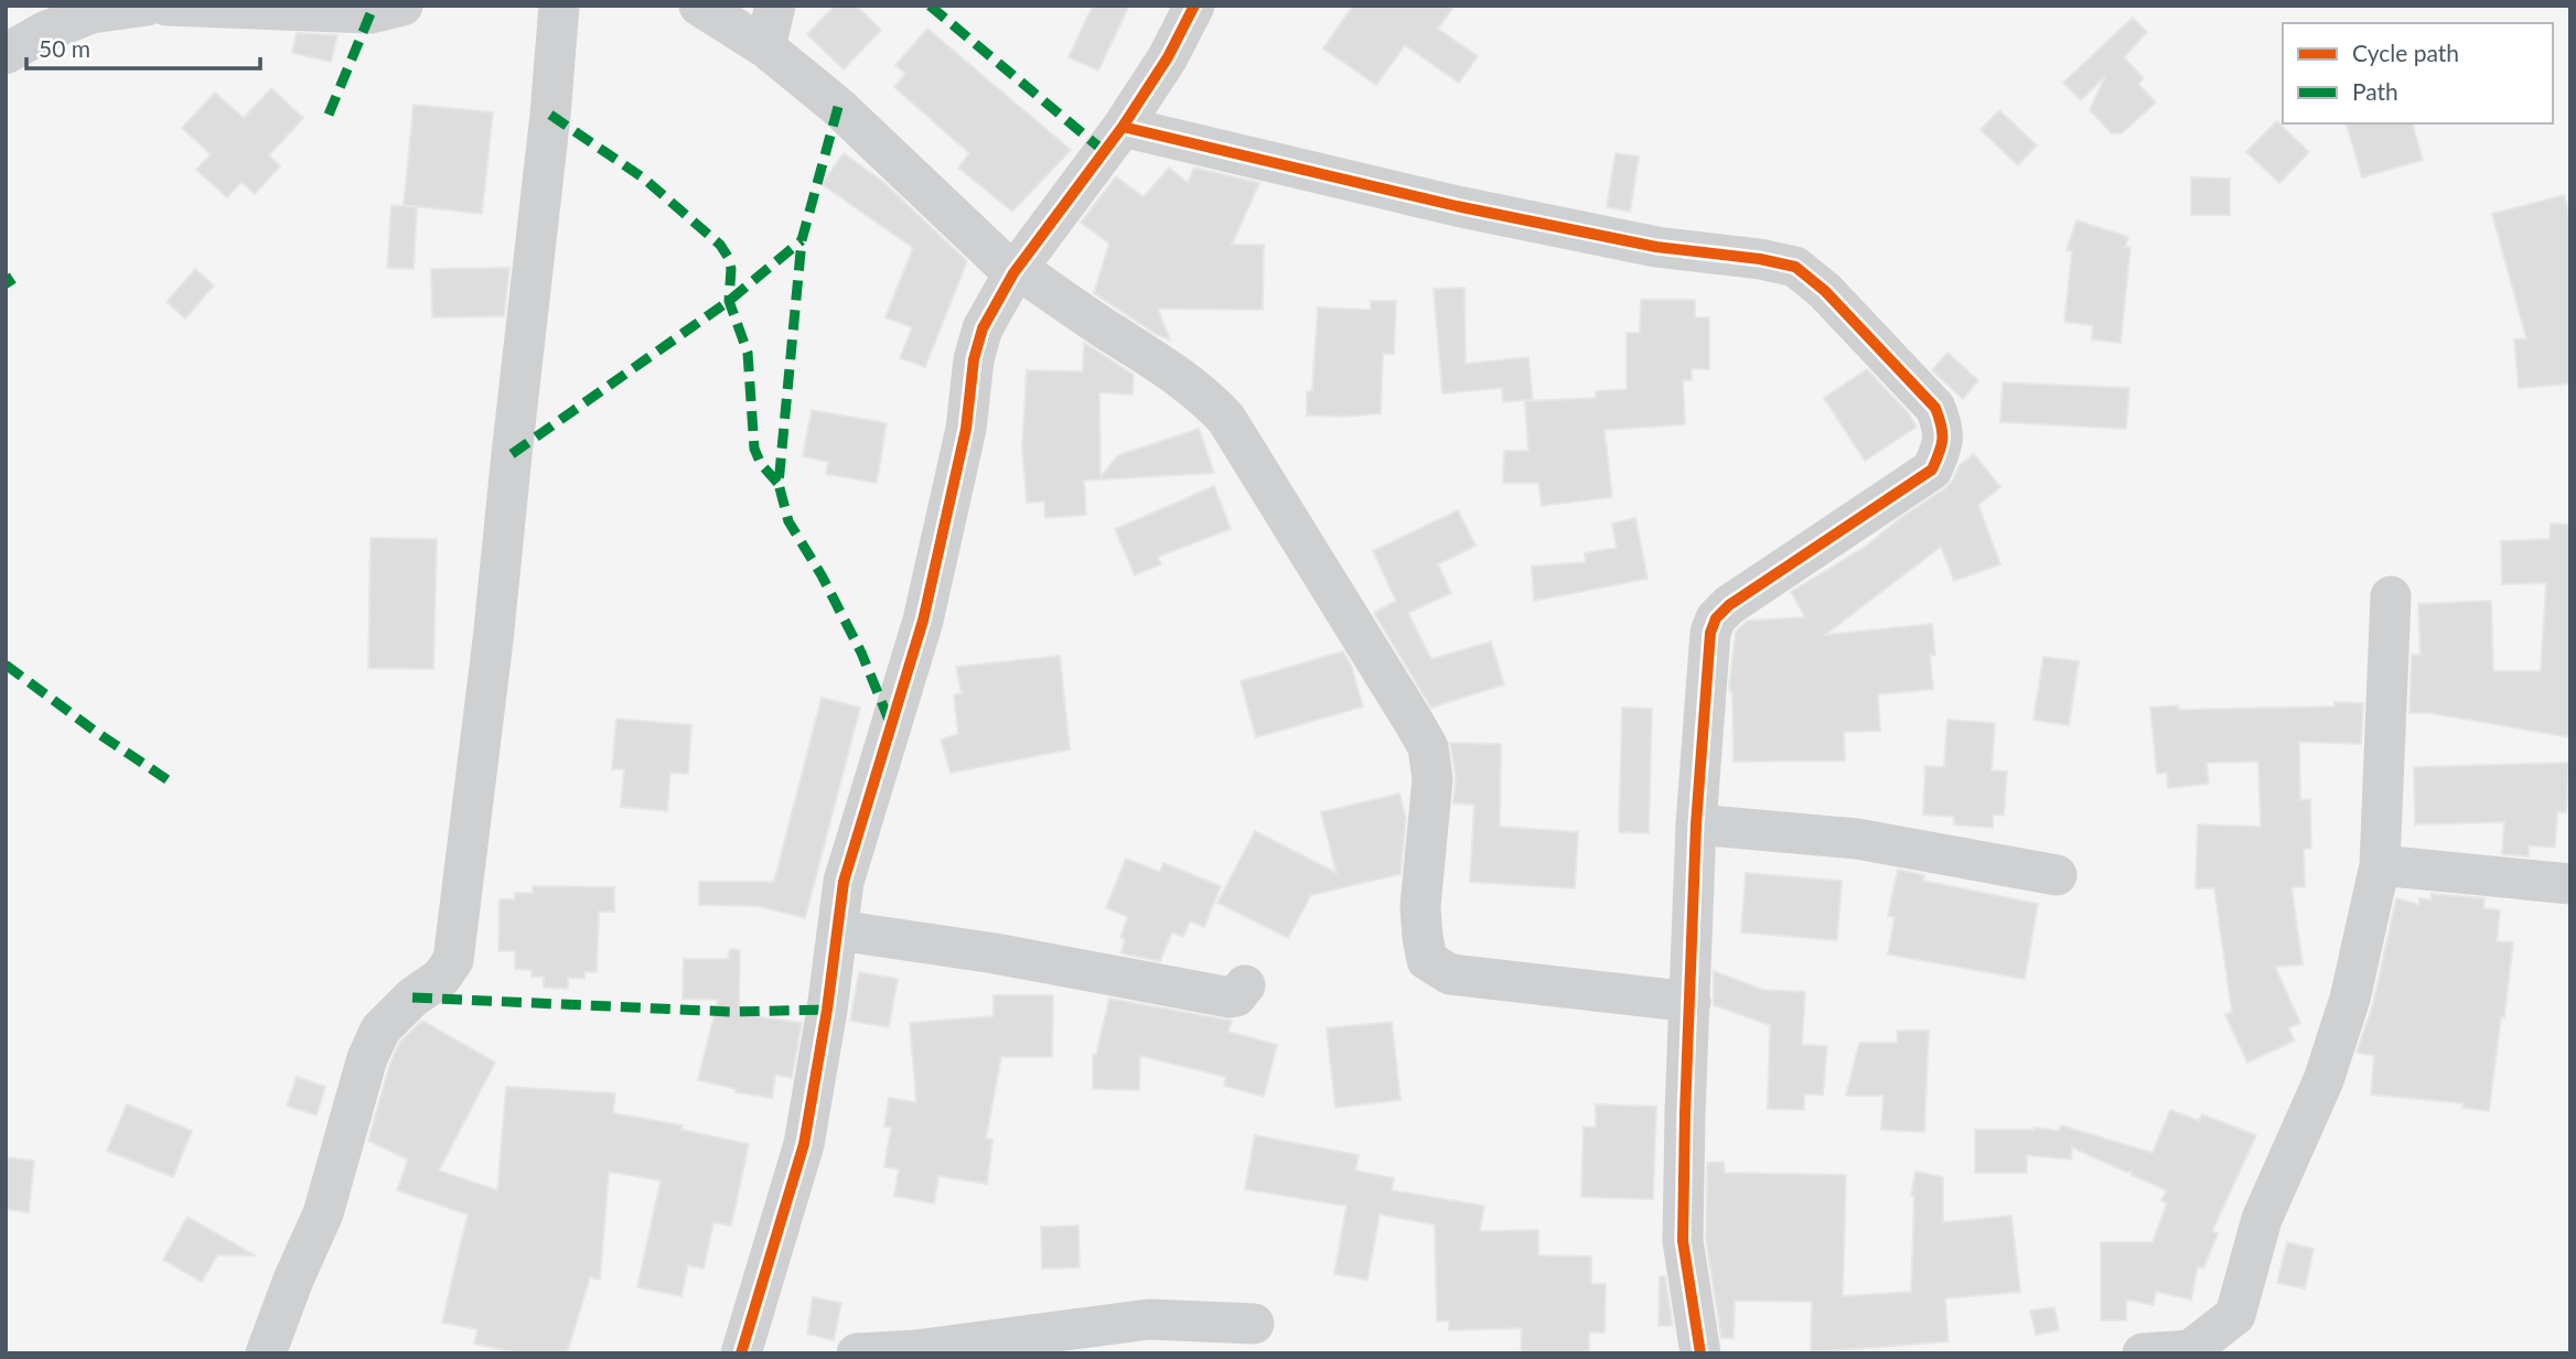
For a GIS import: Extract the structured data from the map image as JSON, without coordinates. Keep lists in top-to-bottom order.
{
  "legend": ["Cycle path", "Path"],
  "scale_bar": "50 m"
}
